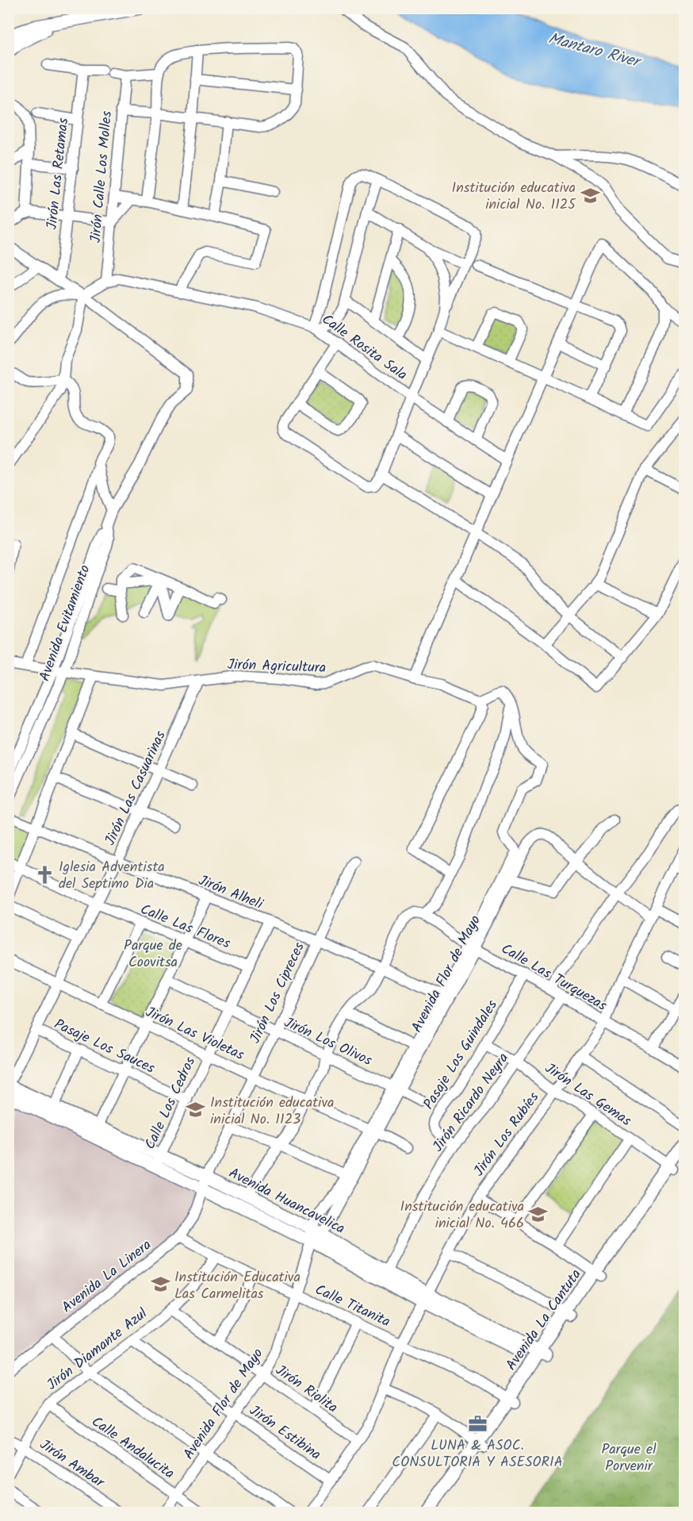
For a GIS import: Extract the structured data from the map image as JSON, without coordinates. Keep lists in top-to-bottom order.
{
  "streets": {
    "main road": ["Avenida Huancavelica", "Avenida La Cantuta"],
    "street": [
      "Jirón Las Retamas",
      "Jirón Calle Los Molles",
      "Calle Rosita Sala",
      "Avenida Evitamiento",
      "Jirón Agricultura",
      "Jirón Las Casuarinas",
      "Jirón Alheli",
      "Calle Las Flores",
      "Avenida Flor de Mayo",
      "Calle Las Turquezas",
      "Jirón Los Cipreces",
      "Jirón Las Violetas",
      "Jirón Los Olivos",
      "Pasaje Los Sauces",
      "Pasaje Los Guindales",
      "Jirón Las Gemas",
      "Jirón Ricardo Neyra",
      "Calle Los Cedros",
      "Jirón Los Rubíes",
      "Avenida La Linera",
      "Calle Titanita",
      "Jirón Diamante Azul",
      "Jirón Riolita",
      "Jirón Estibina",
      "Calle Andalucita",
      "Jirón Ambar"
    ]
  },
  "crossings": [
    ["Jirón Calle Los Molles", "Calle Rosita Sala"],
    ["Avenida Evitamiento", "Jirón Agricultura"],
    ["Jirón Agricultura", "Jirón Las Casuarinas"],
    ["Jirón Las Casuarinas", "Jirón Alheli"],
    ["Jirón Las Casuarinas", "Calle Las Flores"],
    ["Jirón Las Casuarinas", "Jirón Las Violetas"],
    ["Jirón Las Casuarinas", "Pasaje Los Sauces"],
    ["Jirón Las Casuarinas", "Avenida Huancavelica"],
    ["Jirón Alheli", "Avenida Flor de Mayo"],
    ["Jirón Alheli", "Jirón Los Cipreces"],
    ["Jirón Alheli", "Calle Los Cedros"],
    ["Calle Las Flores", "Calle Los Cedros"],
    ["Avenida Flor de Mayo", "Calle Las Turquezas"],
    ["Avenida Flor de Mayo", "Jirón Las Violetas"],
    ["Avenida Flor de Mayo", "Jirón Los Olivos"],
    ["Avenida Flor de Mayo", "Jirón Los Rubíes"],
    ["Avenida Flor de Mayo", "Avenida Huancavelica"],
    ["Avenida Flor de Mayo", "Calle Titanita"],
    ["Avenida Flor de Mayo", "Jirón Riolita"],
    ["Avenida Flor de Mayo", "Jirón Estibina"],
    ["Avenida Flor de Mayo", "Calle Andalucita"],
    ["Calle Las Turquezas", "Pasaje Los Guindales"],
    ["Calle Las Turquezas", "Jirón Ricardo Neyra"],
    ["Calle Las Turquezas", "Jirón Los Rubíes"],
    ["Jirón Los Cipreces", "Jirón Las Violetas"],
    ["Jirón Los Cipreces", "Jirón Los Olivos"],
    ["Jirón Los Cipreces", "Avenida Huancavelica"],
    ["Jirón Los Cipreces", "Avenida La Linera"],
    ["Jirón Las Violetas", "Calle Los Cedros"],
    ["Jirón Los Olivos", "Calle Los Cedros"],
    ["Pasaje Los Sauces", "Calle Los Cedros"],
    ["Pasaje Los Guindales", "Jirón Las Gemas"],
    ["Pasaje Los Guindales", "Jirón Ricardo Neyra"],
    ["Jirón Las Gemas", "Jirón Ricardo Neyra"],
    ["Jirón Las Gemas", "Jirón Los Rubíes"],
    ["Jirón Las Gemas", "Avenida La Cantuta"],
    ["Jirón Ricardo Neyra", "Avenida Huancavelica"],
    ["Calle Los Cedros", "Avenida Huancavelica"],
    ["Jirón Los Rubíes", "Avenida Huancavelica"],
    ["Jirón Los Rubíes", "Calle Titanita"],
    ["Jirón Los Rubíes", "Jirón Riolita"],
    ["Jirón Los Rubíes", "Jirón Estibina"],
    ["Avenida Huancavelica", "Avenida La Linera"],
    ["Avenida Huancavelica", "Avenida La Cantuta"],
    ["Avenida La Linera", "Calle Titanita"],
    ["Calle Titanita", "Avenida La Cantuta"],
    ["Calle Titanita", "Jirón Diamante Azul"],
    ["Jirón Diamante Azul", "Jirón Riolita"],
    ["Jirón Diamante Azul", "Jirón Estibina"],
    ["Jirón Diamante Azul", "Calle Andalucita"],
    ["Jirón Diamante Azul", "Jirón Ambar"]
  ],
  "water": ["Mantaro River"],
  "parks": ["Parque de Coovitsa", "Parque el Porvenir"],
  "places": {
    "school or university": [
      "Institución educativa inicial No. 1125",
      "Institución educativa inicial No. 1123",
      "Institución educativa inicial No. 466",
      "Institución Educativa Las Carmelitas"
    ],
    "church": ["Iglesia Adventista del Septimo Dia"],
    "office": ["LUNA & ASOC. CONSULTORIA Y ASESORIA"]
  }
}
